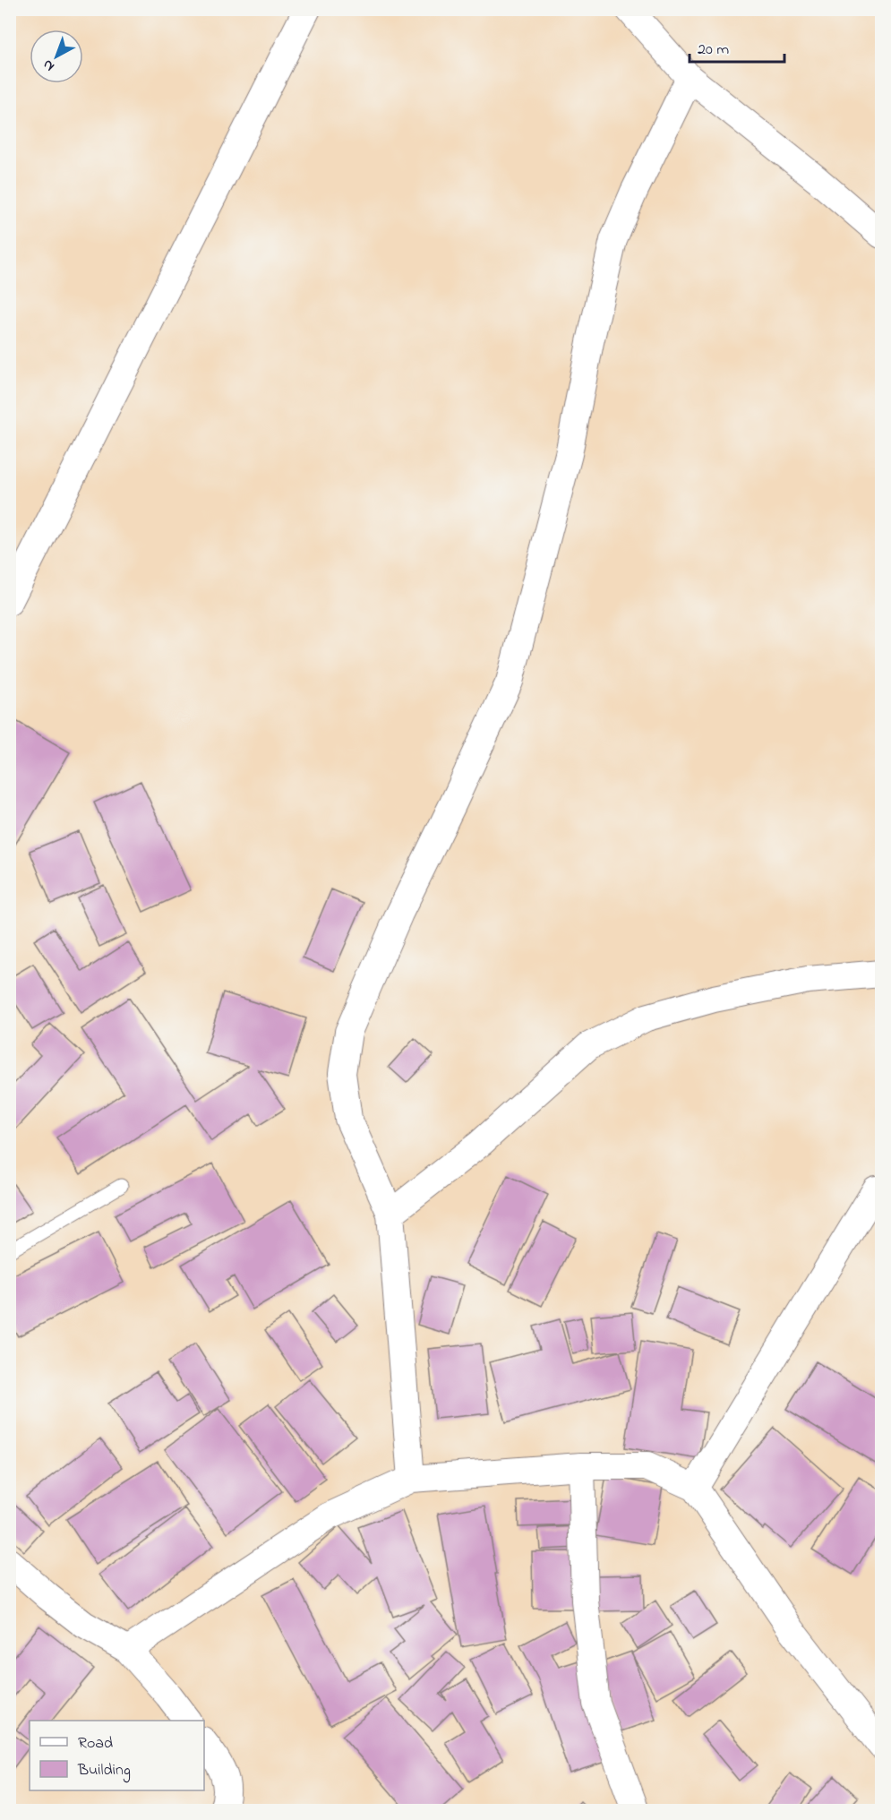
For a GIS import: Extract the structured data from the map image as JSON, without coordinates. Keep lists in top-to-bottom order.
{
  "legend": ["Road", "Building"],
  "scale_bar": "20 m",
  "north": "bottom left"
}
